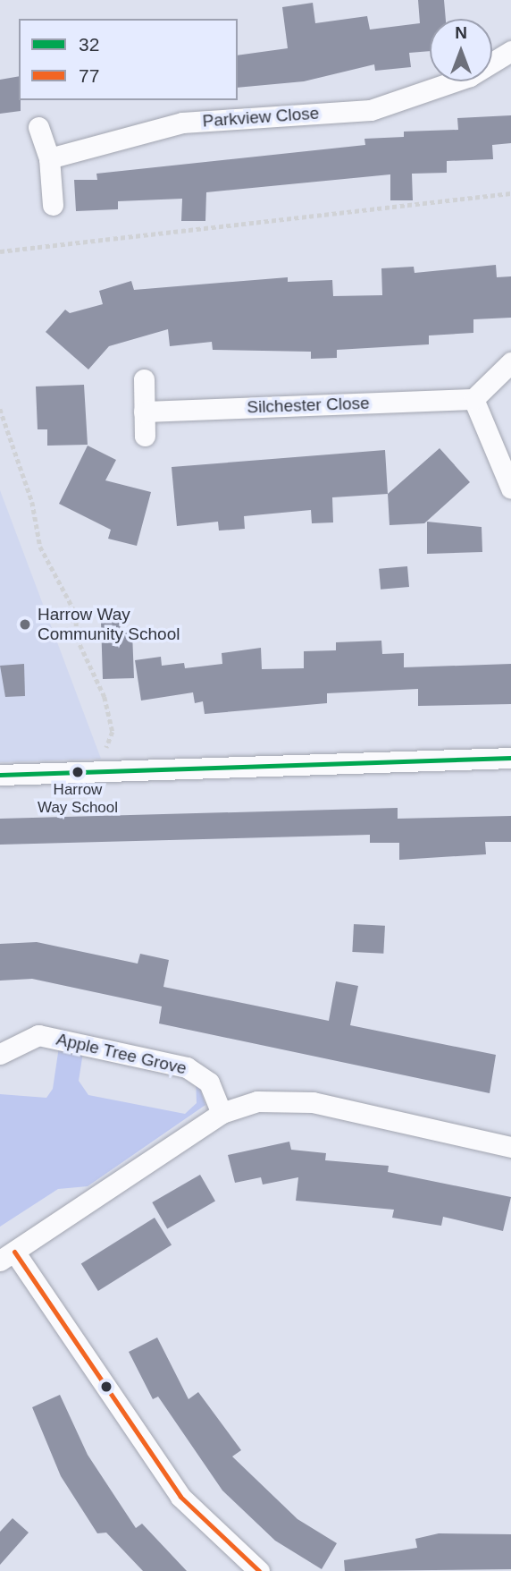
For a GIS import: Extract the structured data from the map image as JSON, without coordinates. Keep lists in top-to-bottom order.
{
  "streets": {
    "street": ["Parkview Close", "Silchester Close", "Apple Tree Grove"]
  },
  "places": ["Harrow Way Community School", "Harrow Way School"],
  "lines": ["transit line 32", "transit line 77"],
  "legend": ["32", "77"],
  "north": "top"
}
